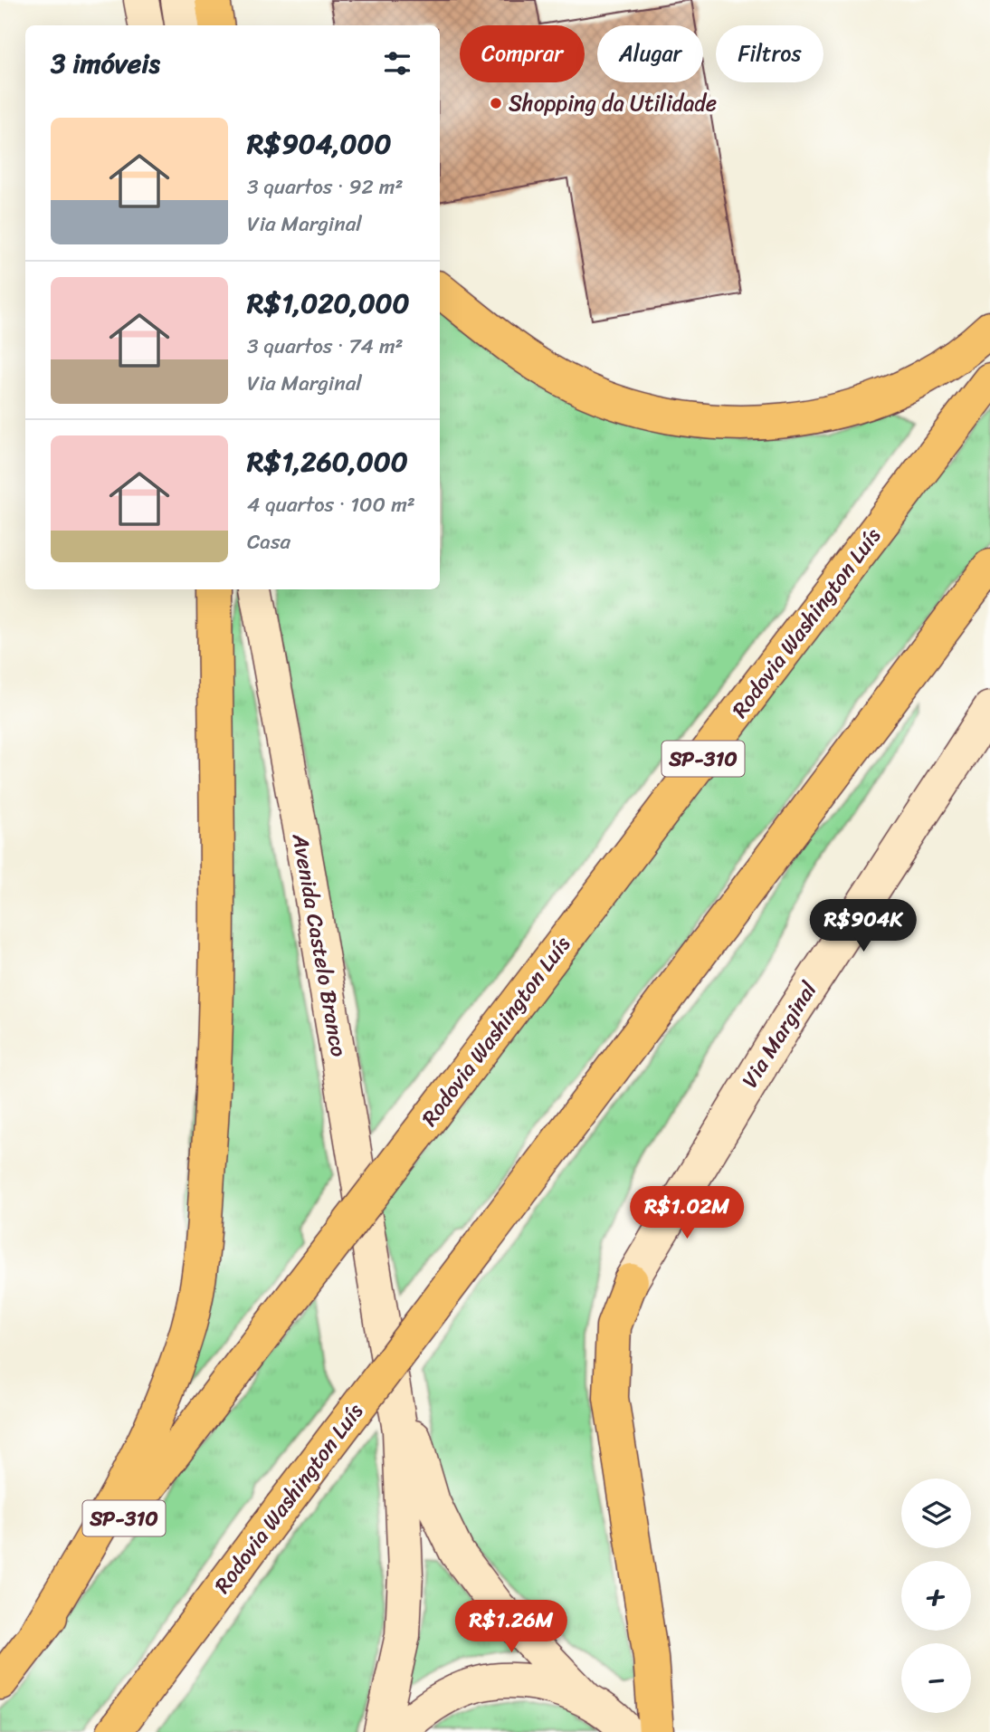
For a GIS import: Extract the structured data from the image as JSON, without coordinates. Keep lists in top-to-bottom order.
{
  "streets": {
    "highway": ["Rodovia Washington Luís", "SP-310"],
    "main road": ["Avenida Castelo Branco", "Via Marginal"]
  },
  "places": ["Shopping da Utilidade"],
  "page": {
    "chip": ["Comprar", "Alugar", "Filtros"],
    "heading": "3 imóveis",
    "list": [
      {
        "name": "R$904,000",
        "note": "3 quartos · 92 m² · Via Marginal"
      },
      {
        "name": "R$1,020,000",
        "note": "3 quartos · 74 m² · Via Marginal"
      },
      {
        "name": "R$1,260,000",
        "note": "4 quartos · 100 m² · Casa"
      }
    ],
    "price": ["R$904K", "R$1.02M", "R$1.26M"],
    "map_buttons": ["+", "−"]
  }
}
